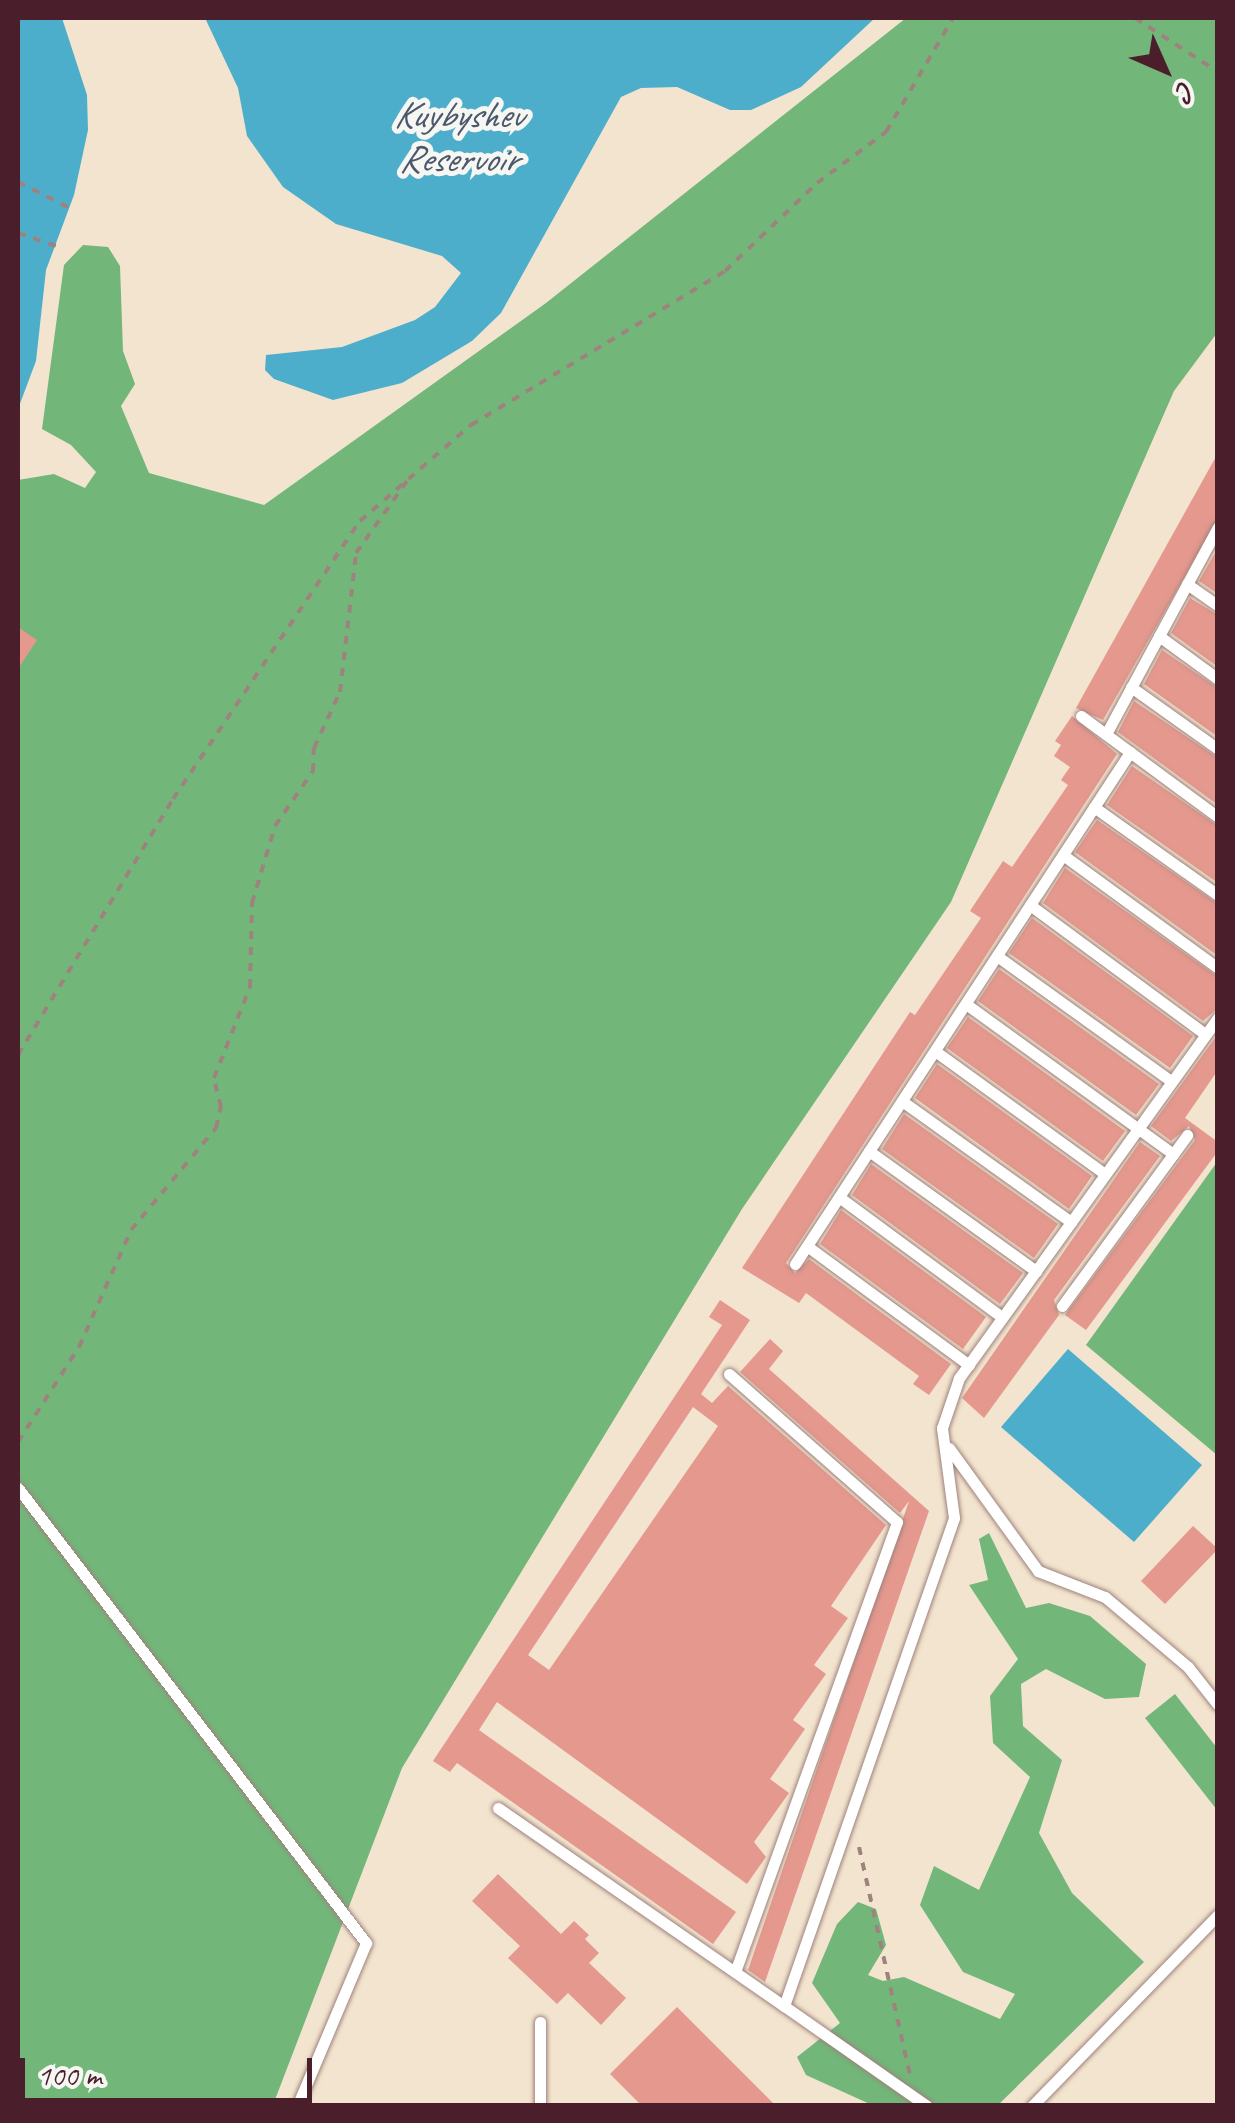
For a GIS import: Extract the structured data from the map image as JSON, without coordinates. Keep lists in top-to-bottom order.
{
  "water": ["Kuybyshev Reservoir"],
  "scale_bar": "100 m",
  "north": "bottom right"
}
